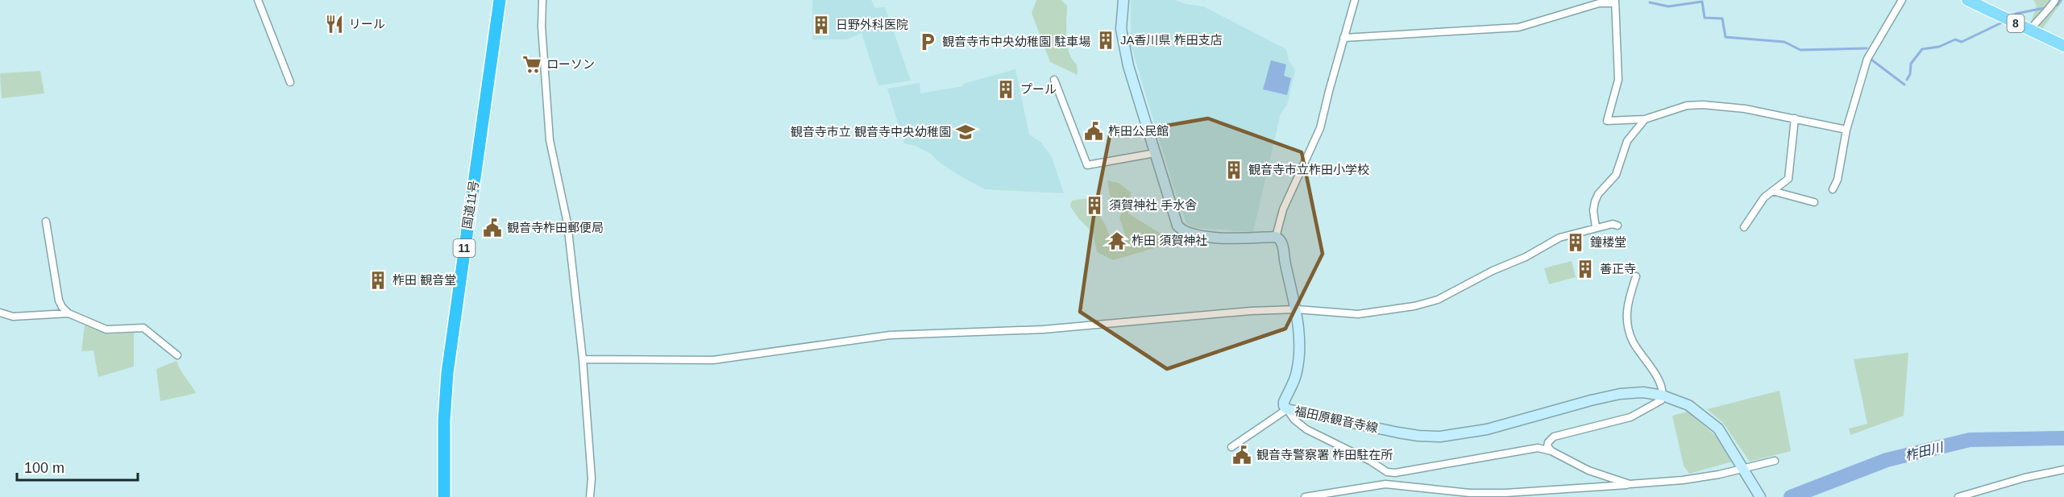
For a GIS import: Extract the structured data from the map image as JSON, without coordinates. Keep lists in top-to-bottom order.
{
  "streets": {
    "highway": ["国道11号", "11"],
    "main road": ["8", "福田原観音寺線"]
  },
  "water": ["柞田川"],
  "places": {
    "restaurant": ["リール"],
    "building": [
      "日野外科医院",
      "JA香川県 柞田支店",
      "プール",
      "観音寺市立柞田小学校",
      "須賀神社 手水舎",
      "鐘楼堂",
      "善正寺",
      "柞田 観音堂"
    ],
    "parking": ["観音寺市中央幼稚園 駐車場"],
    "supermarket": ["ローソン"],
    "public building": ["柞田公民館", "観音寺柞田郵便局", "観音寺警察署 柞田駐在所"],
    "school or university": ["観音寺市立 観音寺中央幼稚園"],
    "temple": ["柞田 須賀神社"]
  },
  "scale_bar": "100 m"
}
